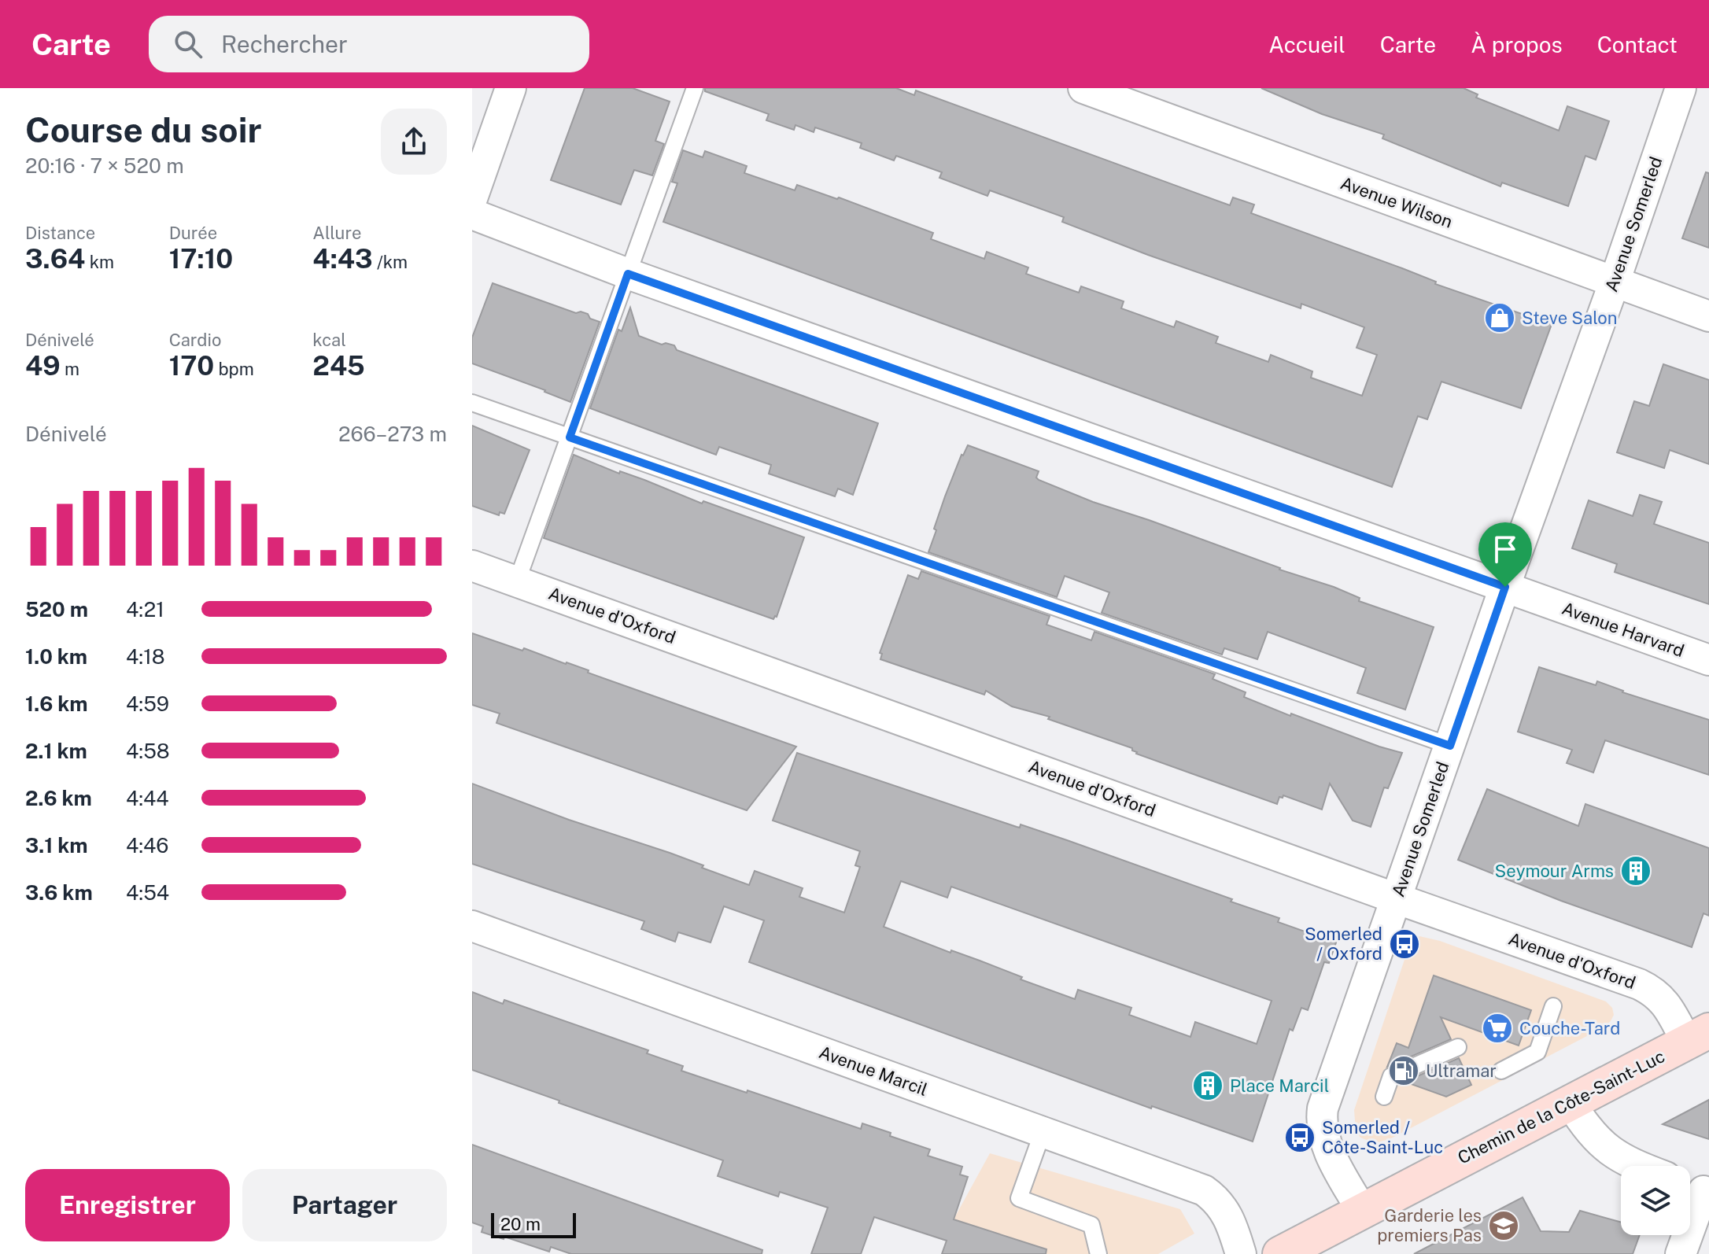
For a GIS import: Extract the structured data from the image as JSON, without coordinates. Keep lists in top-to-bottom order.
{
  "streets": {
    "main road": ["Chemin de la Côte-Saint-Luc"],
    "street": [
      "Avenue Wilson",
      "Avenue Somerled",
      "Avenue d'Oxford",
      "Avenue Harvard",
      "Avenue Marcil"
    ]
  },
  "crossings": [
    ["Avenue Wilson", "Avenue Somerled"],
    ["Avenue Somerled", "Avenue d'Oxford"],
    ["Avenue Somerled", "Avenue Harvard"],
    ["Avenue Somerled", "Chemin de la Côte-Saint-Luc"],
    ["Avenue d'Oxford", "Chemin de la Côte-Saint-Luc"]
  ],
  "places": {
    "shop": ["Steve Salon"],
    "building": ["Seymour Arms", "Place Marcil"],
    "bus stop": ["Somerled / Oxford", "Somerled / Côte-Saint-Luc"],
    "supermarket": ["Couche-Tard"],
    "fuel station": ["Ultramar"],
    "school or university": ["Garderie les premiers Pas"]
  },
  "scale_bar": "20 m",
  "page": {
    "header": "Carte",
    "search": "Rechercher",
    "nav": [
      "Accueil",
      "Carte",
      "À propos",
      "Contact"
    ],
    "heading": ["Course du soir", "20:16 · 7 × 520 m"],
    "stats": [
      ["Distance", "3.64 km"],
      ["Durée", "17:10"],
      ["Allure", "4:43 /km"],
      ["Dénivelé", "49 m"],
      ["Cardio", "170 bpm"],
      ["kcal", "245"]
    ],
    "chart": ["Dénivelé", "266–273 m"],
    "list": [
      {
        "name": "520 m",
        "note": "4:21"
      },
      {
        "name": "1.0 km",
        "note": "4:18"
      },
      {
        "name": "1.6 km",
        "note": "4:59"
      },
      {
        "name": "2.1 km",
        "note": "4:58"
      },
      {
        "name": "2.6 km",
        "note": "4:44"
      },
      {
        "name": "3.1 km",
        "note": "4:46"
      },
      {
        "name": "3.6 km",
        "note": "4:54"
      }
    ],
    "buttons": ["Enregistrer", "Partager"],
    "scale": "20 m"
  }
}
